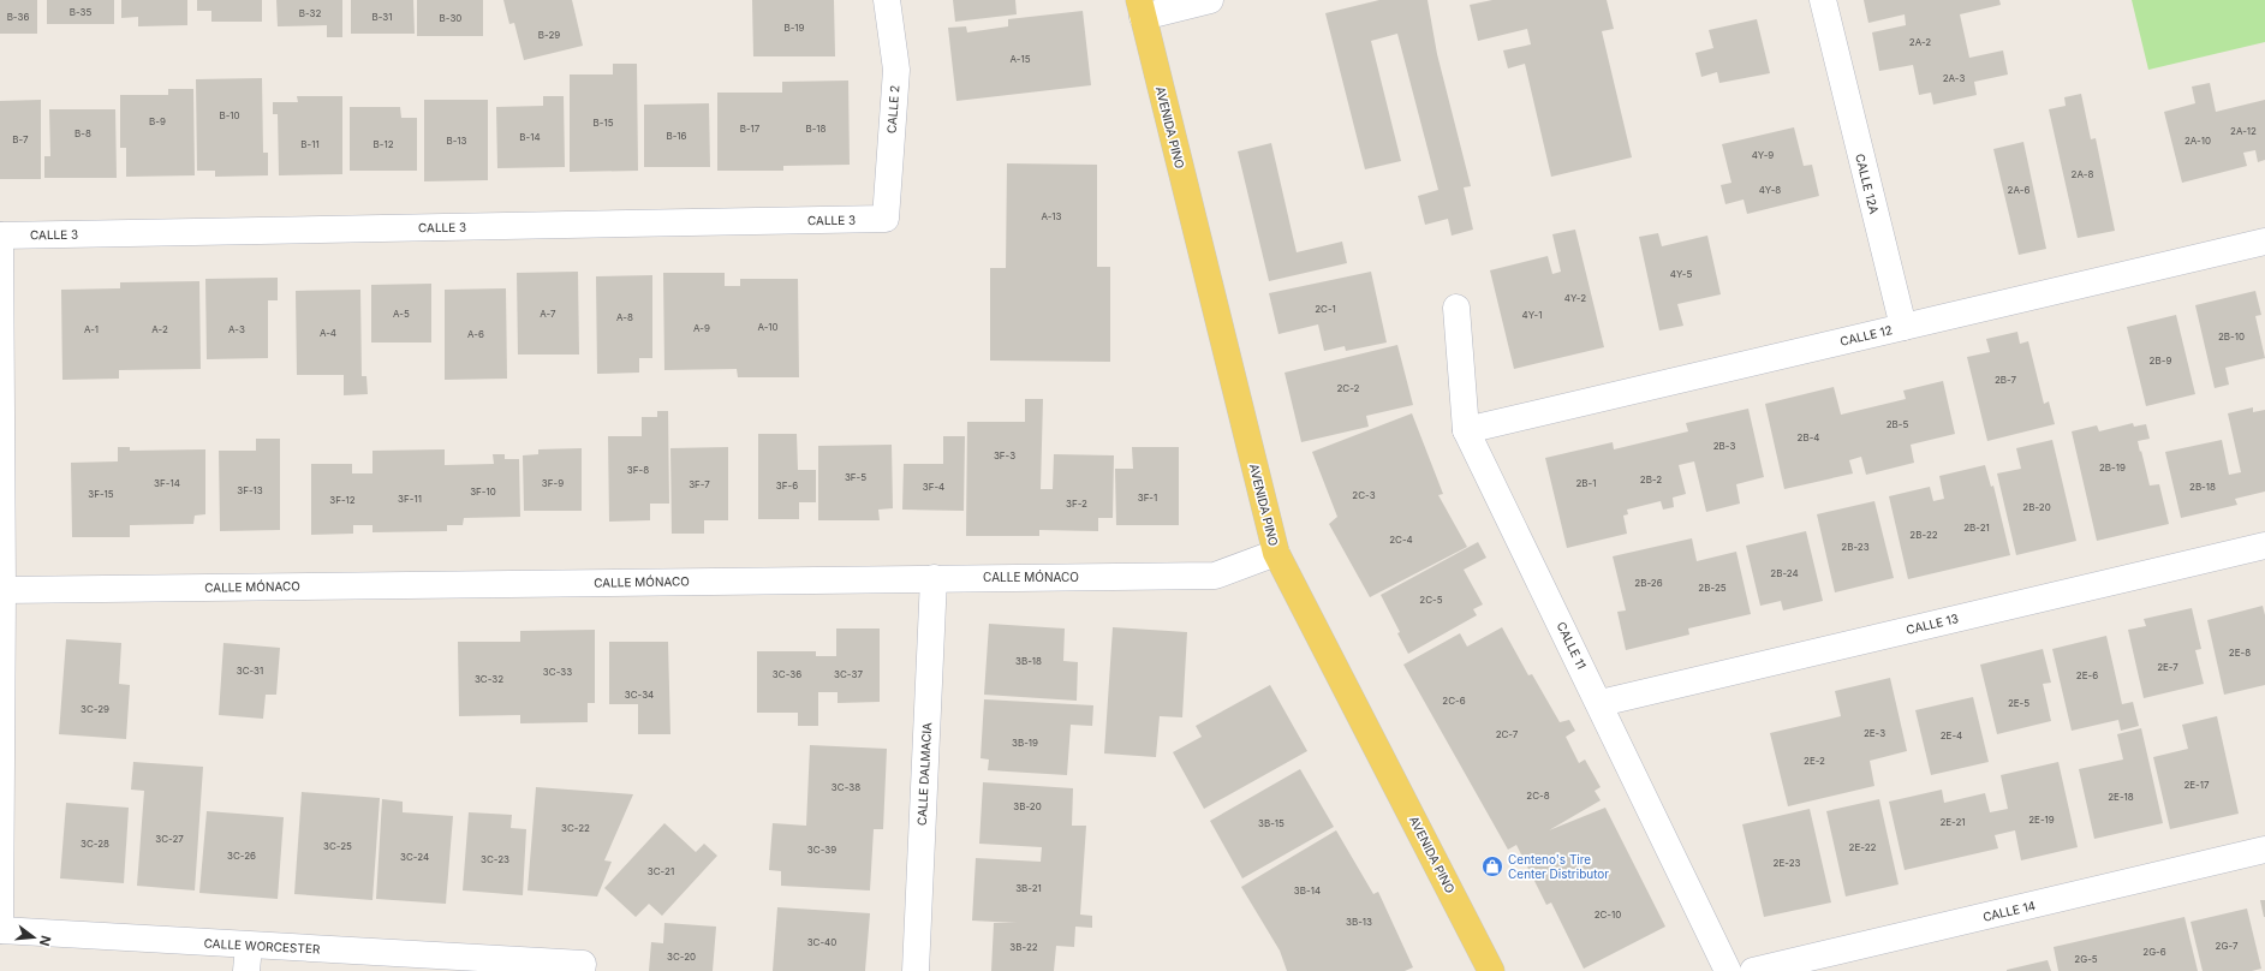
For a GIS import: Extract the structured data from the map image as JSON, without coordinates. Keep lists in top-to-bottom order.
{
  "streets": {
    "main road": ["AVENIDA PINO"],
    "street": [
      "CALLE 2",
      "CALLE 12A",
      "CALLE 3",
      "CALLE 12",
      "CALLE MÓNACO",
      "CALLE 13",
      "CALLE 11",
      "CALLE DALMACIA",
      "CALLE 14",
      "CALLE WORCESTER"
    ]
  },
  "crossings": [
    ["CALLE 2", "CALLE 3"],
    ["AVENIDA PINO", "CALLE MÓNACO"],
    ["CALLE 12A", "CALLE 12"],
    ["CALLE 12", "CALLE 11"],
    ["CALLE MÓNACO", "CALLE DALMACIA"],
    ["CALLE 13", "CALLE 11"]
  ],
  "places": {
    "shop": ["Centeno's Tire Center Distributor"]
  },
  "house_numbers": [
    "B-35",
    "B-32",
    "B-36",
    "B-31",
    "B-30",
    "B-19",
    "B-29",
    "2A-2",
    "A-15",
    "2A-3",
    "B-10",
    "B-9",
    "B-15",
    "B-17",
    "B-18",
    "2A-12",
    "B-8",
    "B-16",
    "B-14",
    "B-7",
    "B-13",
    "2A-10",
    "B-11",
    "B-12",
    "4Y-9",
    "2A-8",
    "4Y-8",
    "2A-6",
    "A-13",
    "4Y-5",
    "4Y-2",
    "2C-1",
    "A-5",
    "A-7",
    "4Y-1",
    "A-8",
    "A-10",
    "A-9",
    "A-1",
    "A-2",
    "A-3",
    "A-4",
    "A-6",
    "2B-10",
    "2B-9",
    "2B-7",
    "2C-2",
    "2B-5",
    "2B-4",
    "2B-3",
    "3F-3",
    "2B-19",
    "3F-8",
    "3F-5",
    "2B-2",
    "3F-14",
    "3F-9",
    "2B-1",
    "3F-7",
    "3F-6",
    "3F-4",
    "2B-18",
    "3F-13",
    "3F-10",
    "3F-15",
    "2C-3",
    "3F-1",
    "3F-11",
    "3F-12",
    "3F-2",
    "2B-20",
    "2B-21",
    "2B-22",
    "2C-4",
    "2B-23",
    "2B-24",
    "2B-26",
    "2B-25",
    "2C-5",
    "2E-8",
    "3B-18",
    "2E-7",
    "3C-31",
    "3C-33",
    "3C-36",
    "3C-37",
    "2E-6",
    "3C-32",
    "3C-34",
    "2C-6",
    "2E-5",
    "3C-29",
    "2E-3",
    "2C-7",
    "2E-4",
    "3B-19",
    "2E-2",
    "2E-17",
    "3C-38",
    "2C-8",
    "2E-18",
    "3B-20",
    "2E-19",
    "2E-21",
    "3B-15",
    "3C-22",
    "3C-27",
    "3C-28",
    "3C-25",
    "2E-22",
    "3C-39",
    "3C-26",
    "3C-24",
    "3C-23",
    "2E-23",
    "3C-21",
    "3B-21",
    "3B-14",
    "2C-10",
    "3B-13",
    "3C-40",
    "2G-7",
    "3B-22",
    "2G-6",
    "3C-20",
    "2G-5"
  ],
  "north": "right"
}
